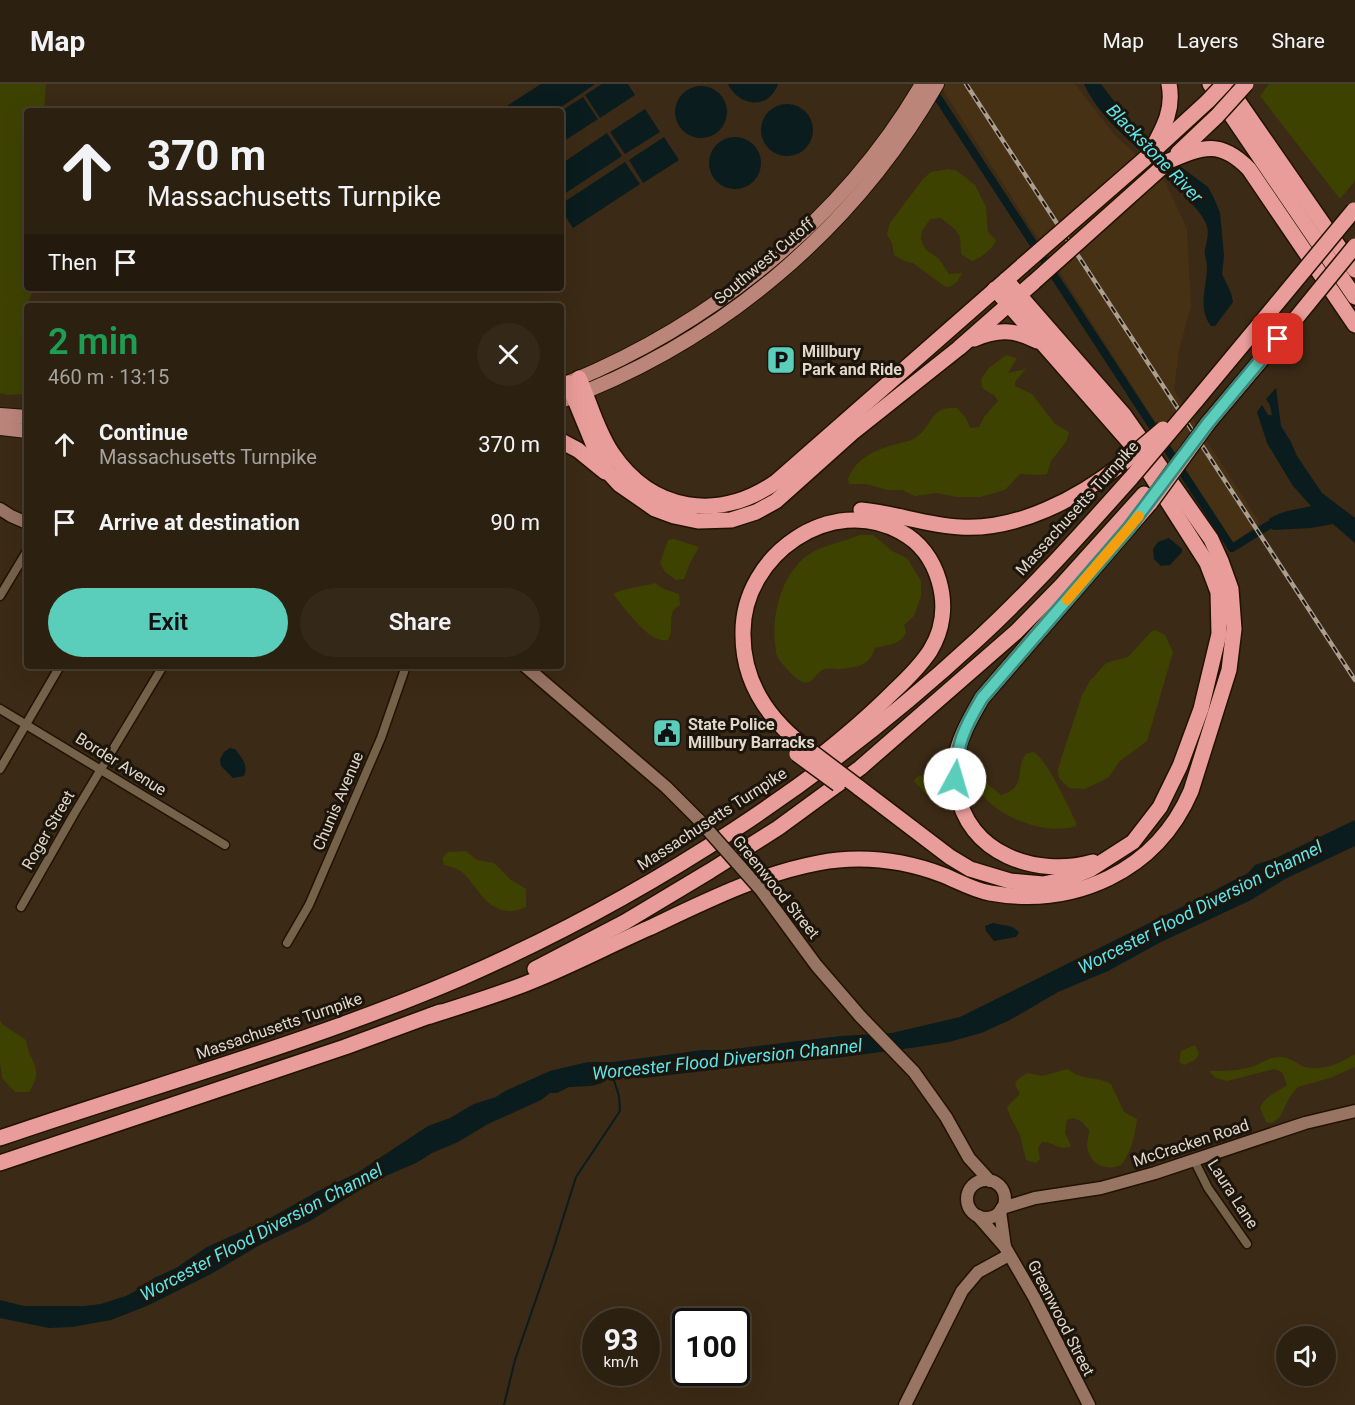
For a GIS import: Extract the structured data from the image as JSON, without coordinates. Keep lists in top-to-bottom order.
{
  "streets": {
    "highway": ["Massachusetts Turnpike"],
    "main road": ["Southwest Cutoff"],
    "street": [
      "Border Avenue",
      "Chunis Avenue",
      "Roger Street",
      "Greenwood Street",
      "McCracken Road",
      "Laura Lane"
    ]
  },
  "crossings": [
    ["Border Avenue", "Roger Street"],
    ["Greenwood Street", "McCracken Road"],
    ["McCracken Road", "Laura Lane"]
  ],
  "water": ["Blackstone River", "Worcester Flood Diversion Channel"],
  "places": {
    "parking": ["Millbury Park and Ride"],
    "public building": ["State Police Millbury Barracks"]
  },
  "page": {
    "header": "Map",
    "nav": ["Map", "Layers", "Share"],
    "turn": ["370 m", "Massachusetts Turnpike"],
    "then": "Then",
    "heading": ["2 min", "460 m · 13:15"],
    "list": [
      {
        "name": "Continue",
        "note": "Massachusetts Turnpike",
        "value": "370 m"
      },
      {
        "name": "Arrive at destination",
        "value": "90 m"
      }
    ],
    "buttons": ["Exit", "Share"],
    "speed": "93 km/h",
    "limit": "100"
  }
}
